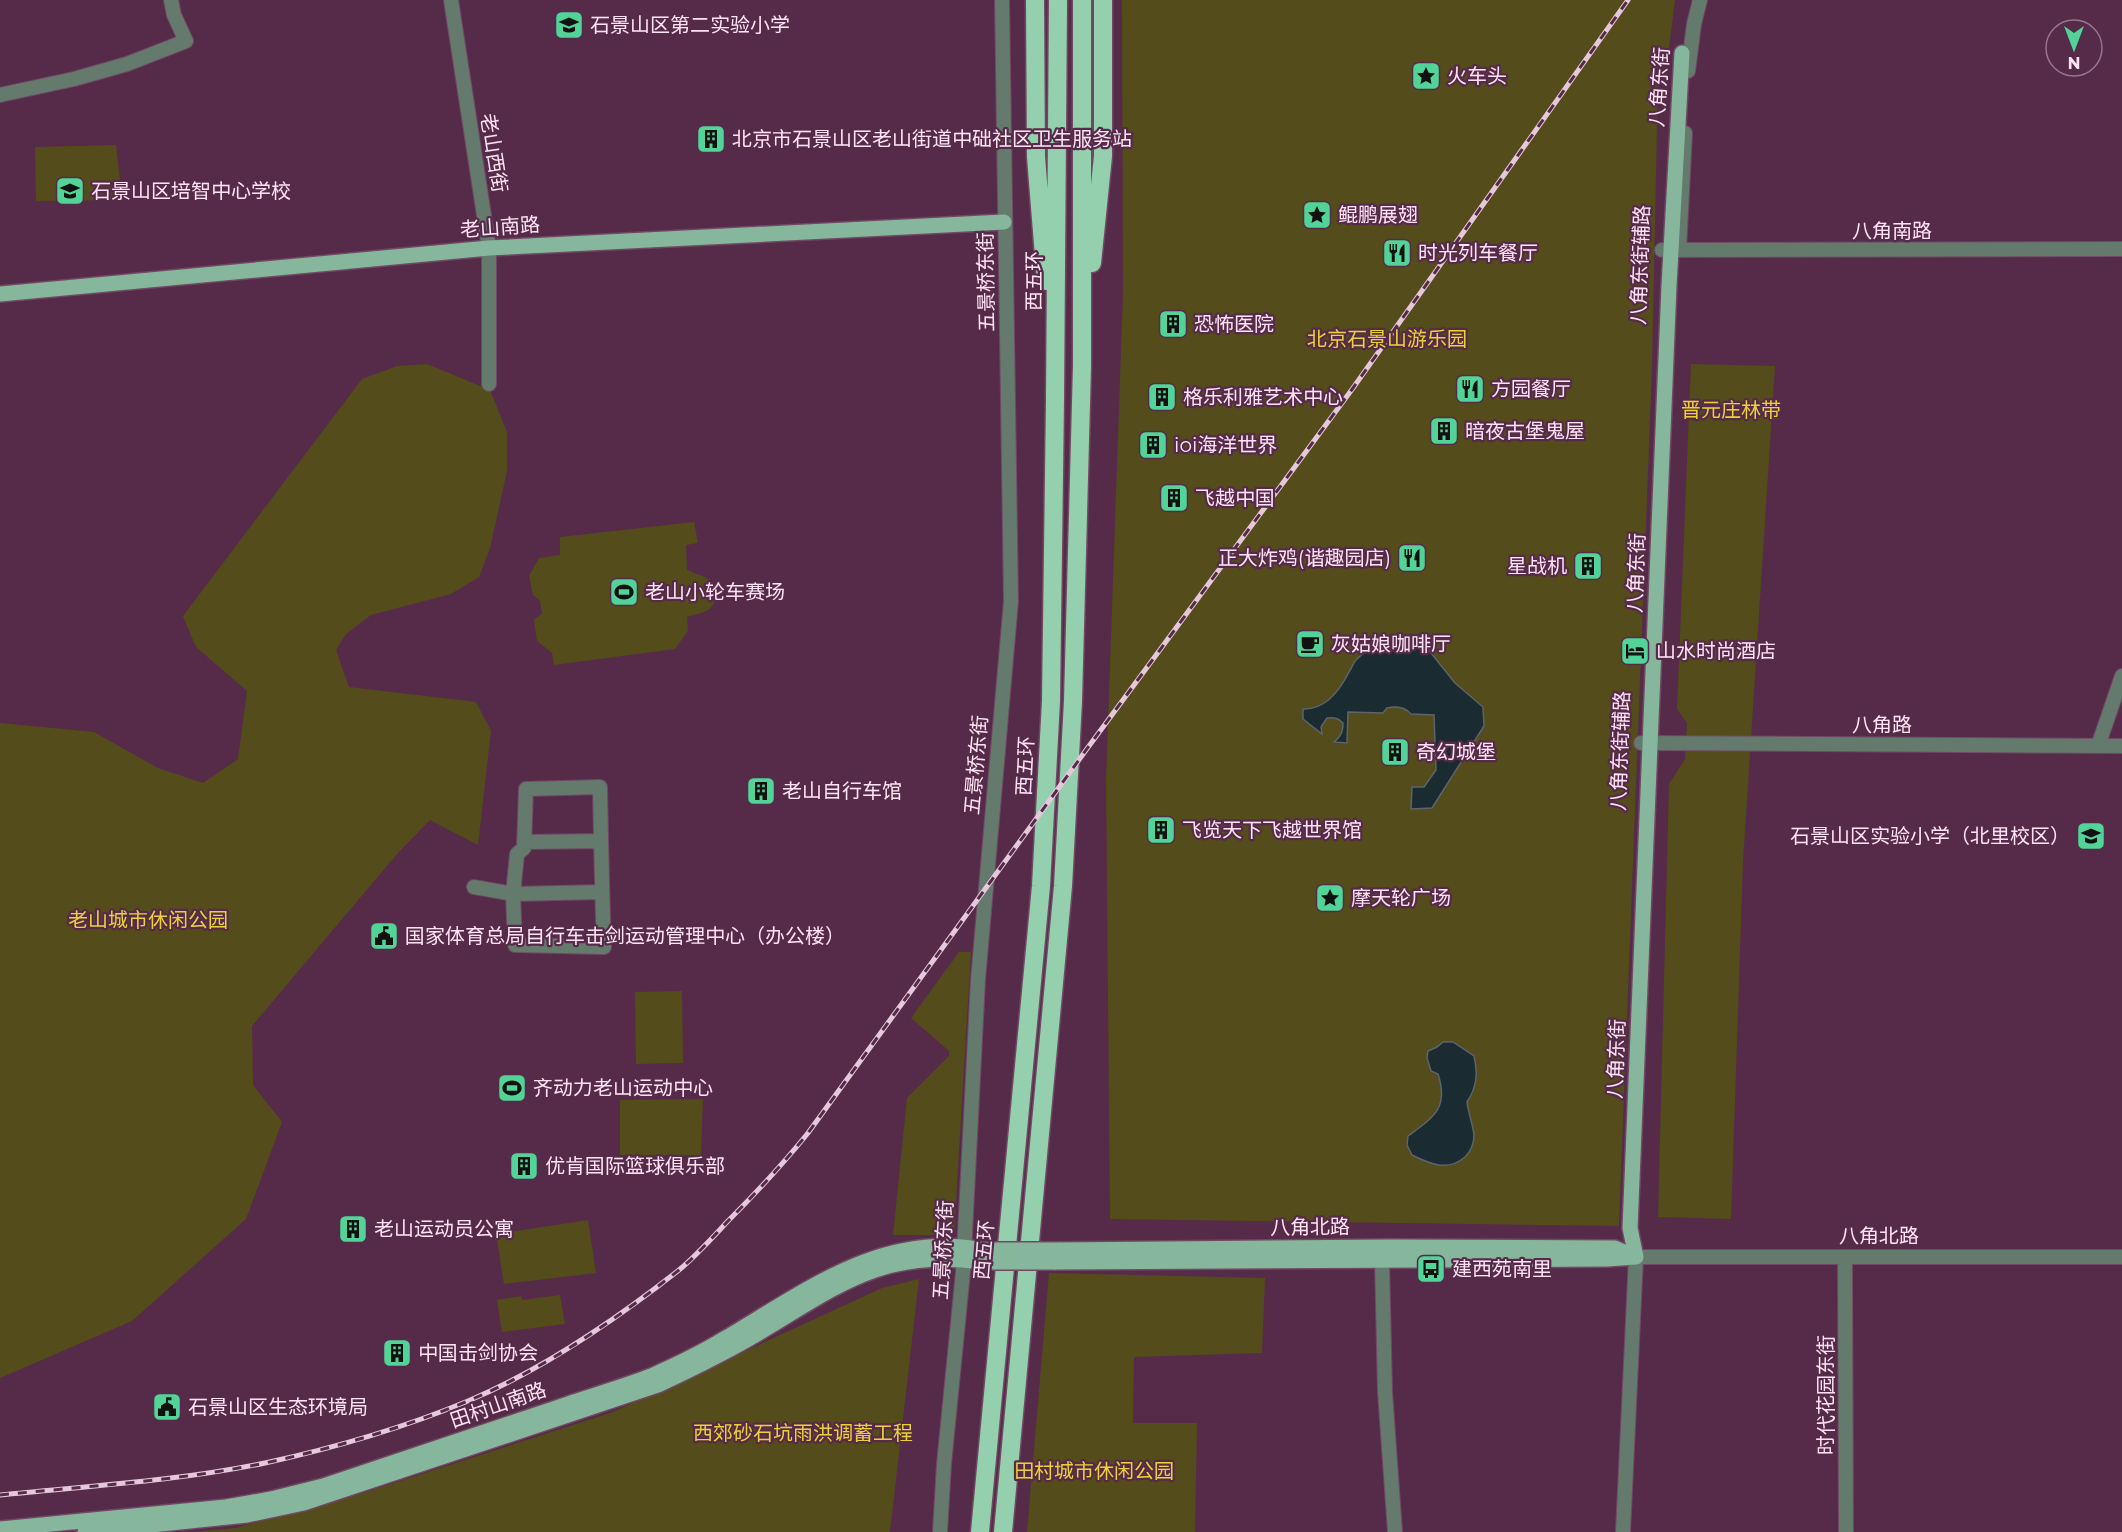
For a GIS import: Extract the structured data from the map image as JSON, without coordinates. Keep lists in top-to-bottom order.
{
  "streets": {
    "highway": ["西五环"],
    "main road": [
      "八角东街",
      "老山南路",
      "八角北路",
      "田村山南路"
    ],
    "street": [
      "老山西街",
      "八角南路",
      "五景桥东街",
      "八角路",
      "时代花园东街"
    ]
  },
  "crossings": [
    ["八角东街", "八角南路"],
    ["八角东街", "八角路"],
    ["八角东街", "八角北路"],
    ["老山西街", "老山南路"],
    ["老山南路", "五景桥东街"],
    ["五景桥东街", "田村山南路"],
    ["八角北路", "时代花园东街"],
    ["八角北路", "田村山南路"]
  ],
  "parks": [
    "北京石景山游乐园",
    "晋元庄林带",
    "老山城市休闲公园",
    "西郊砂石坑雨洪调蓄工程",
    "田村城市休闲公园"
  ],
  "places": {
    "school or university": ["石景山区第二实验小学", "石景山区培智中心学校", "石景山区实验小学（北里校区）"],
    "place": ["火车头", "鲲鹏展翅", "摩天轮广场"],
    "building": [
      "北京市石景山区老山街道中础社区卫生服务站",
      "恐怖医院",
      "格乐利雅艺术中心",
      "暗夜古堡鬼屋",
      "ioi海洋世界",
      "飞越中国",
      "星战机",
      "奇幻城堡",
      "老山自行车馆",
      "飞览天下飞越世界馆",
      "优肯国际篮球俱乐部",
      "老山运动员公寓",
      "中国击剑协会"
    ],
    "restaurant": ["时光列车餐厅", "方园餐厅", "正大炸鸡(谐趣园店)"],
    "sports": ["老山小轮车赛场", "齐动力老山运动中心"],
    "cafe": ["灰姑娘咖啡厅"],
    "hotel": ["山水时尚酒店"],
    "public building": ["国家体育总局自行车击剑运动管理中心（办公楼）", "石景山区生态环境局"],
    "bus stop": ["建西苑南里"]
  },
  "north": "bottom"
}
